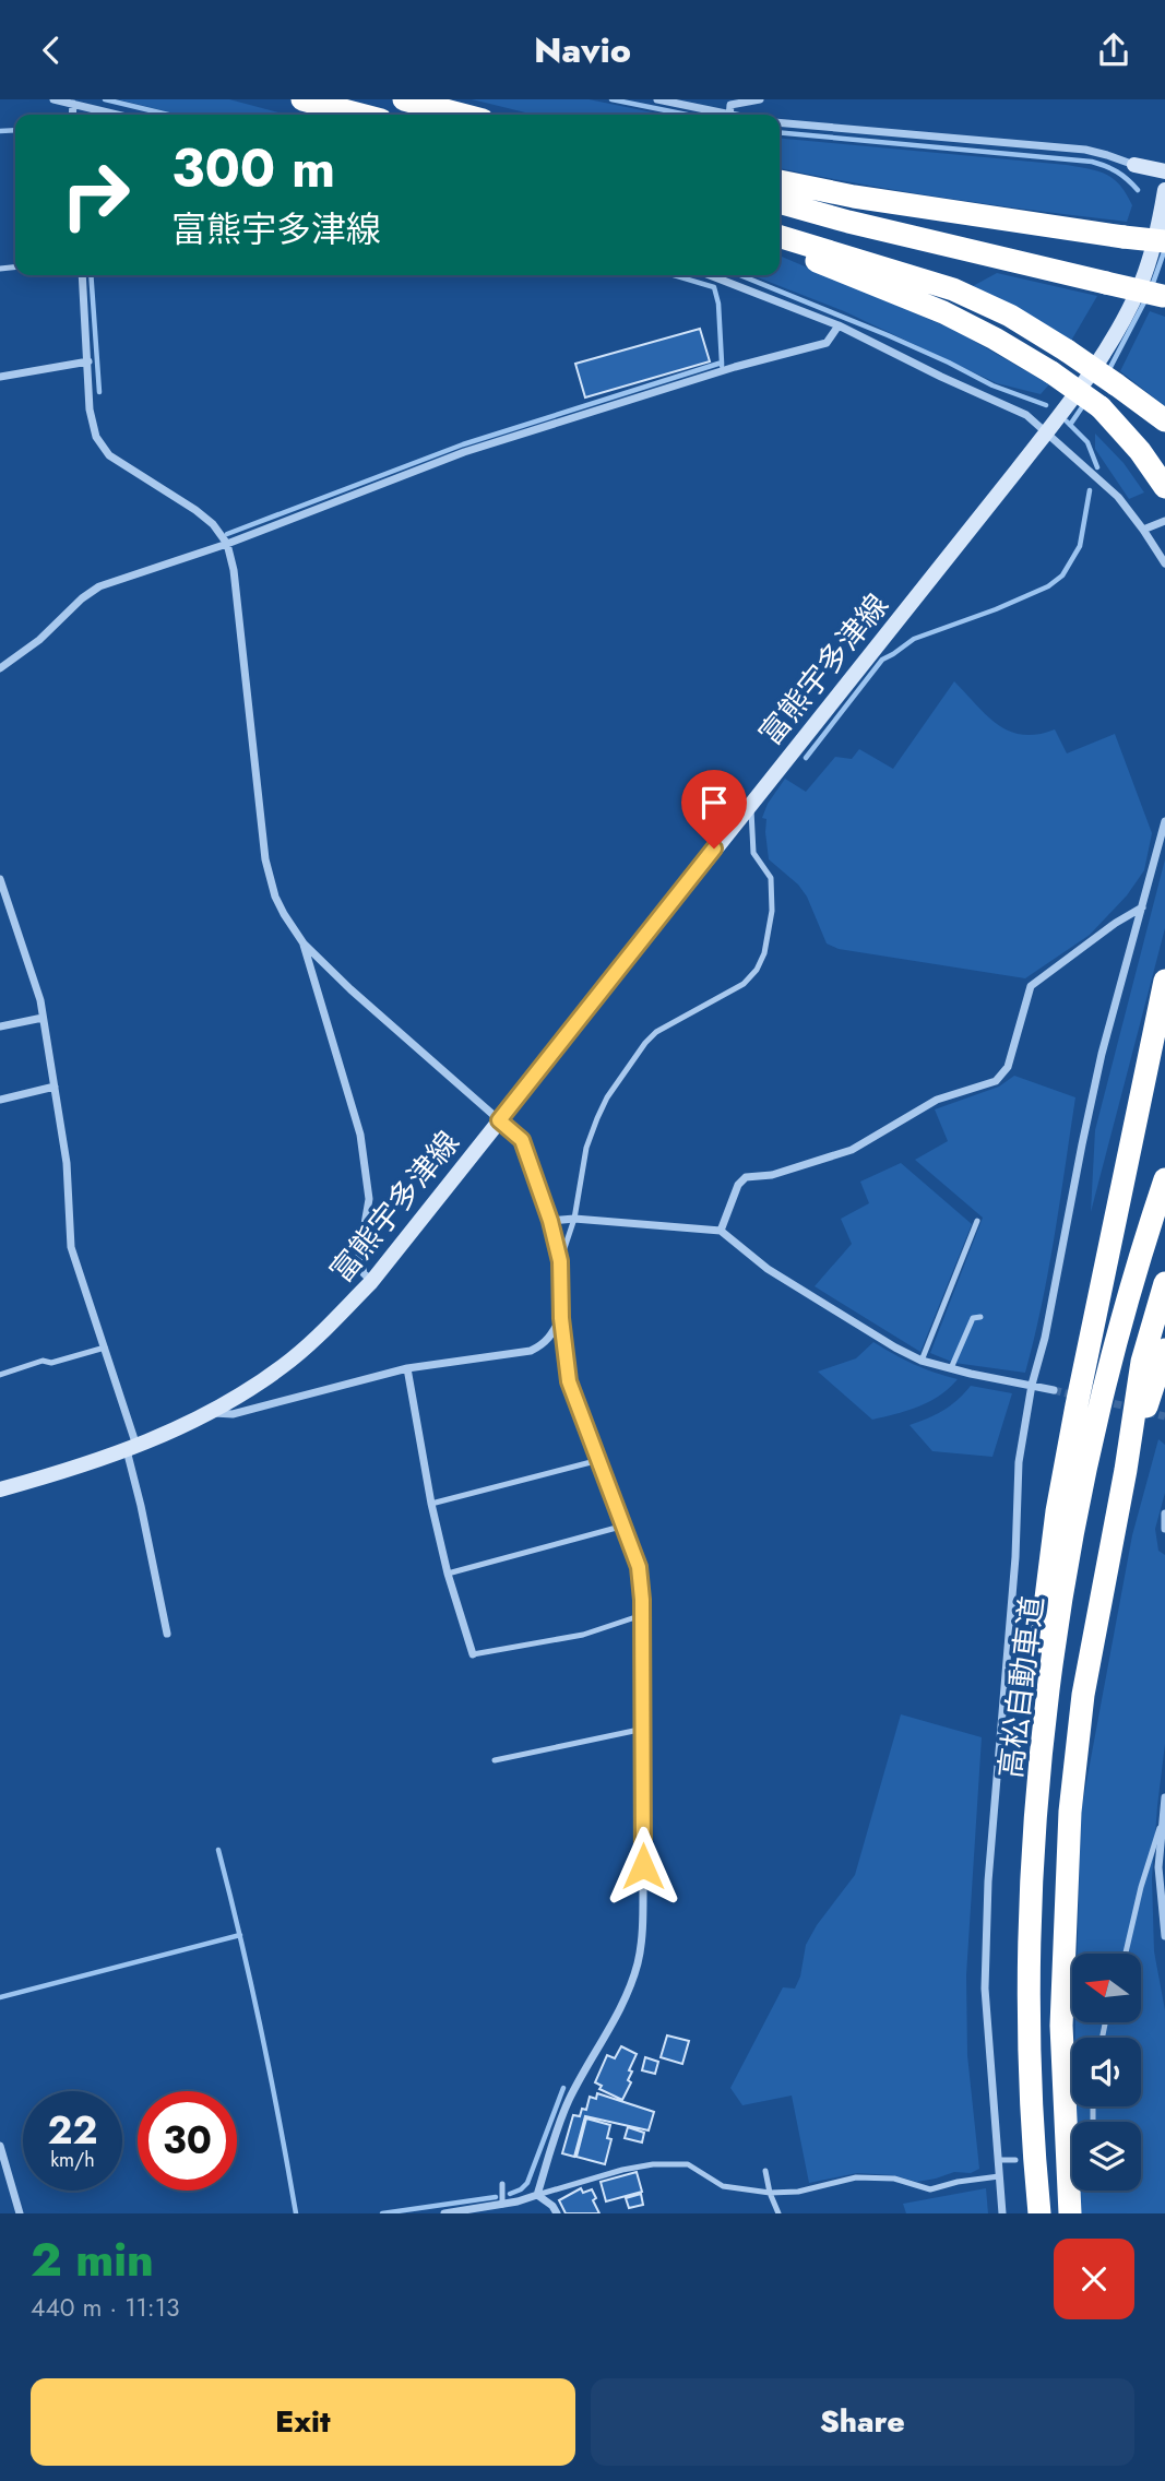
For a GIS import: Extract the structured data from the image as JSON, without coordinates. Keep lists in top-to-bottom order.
{
  "streets": {
    "highway": ["高松自動車道"],
    "main road": ["富熊宇多津線"]
  },
  "north": "left",
  "page": {
    "header": "Navio",
    "turn": ["300 m", "富熊宇多津線"],
    "speed": "22 km/h",
    "limit": "30",
    "heading": ["2 min", "440 m · 11:13"],
    "buttons": ["Exit", "Share"]
  }
}
